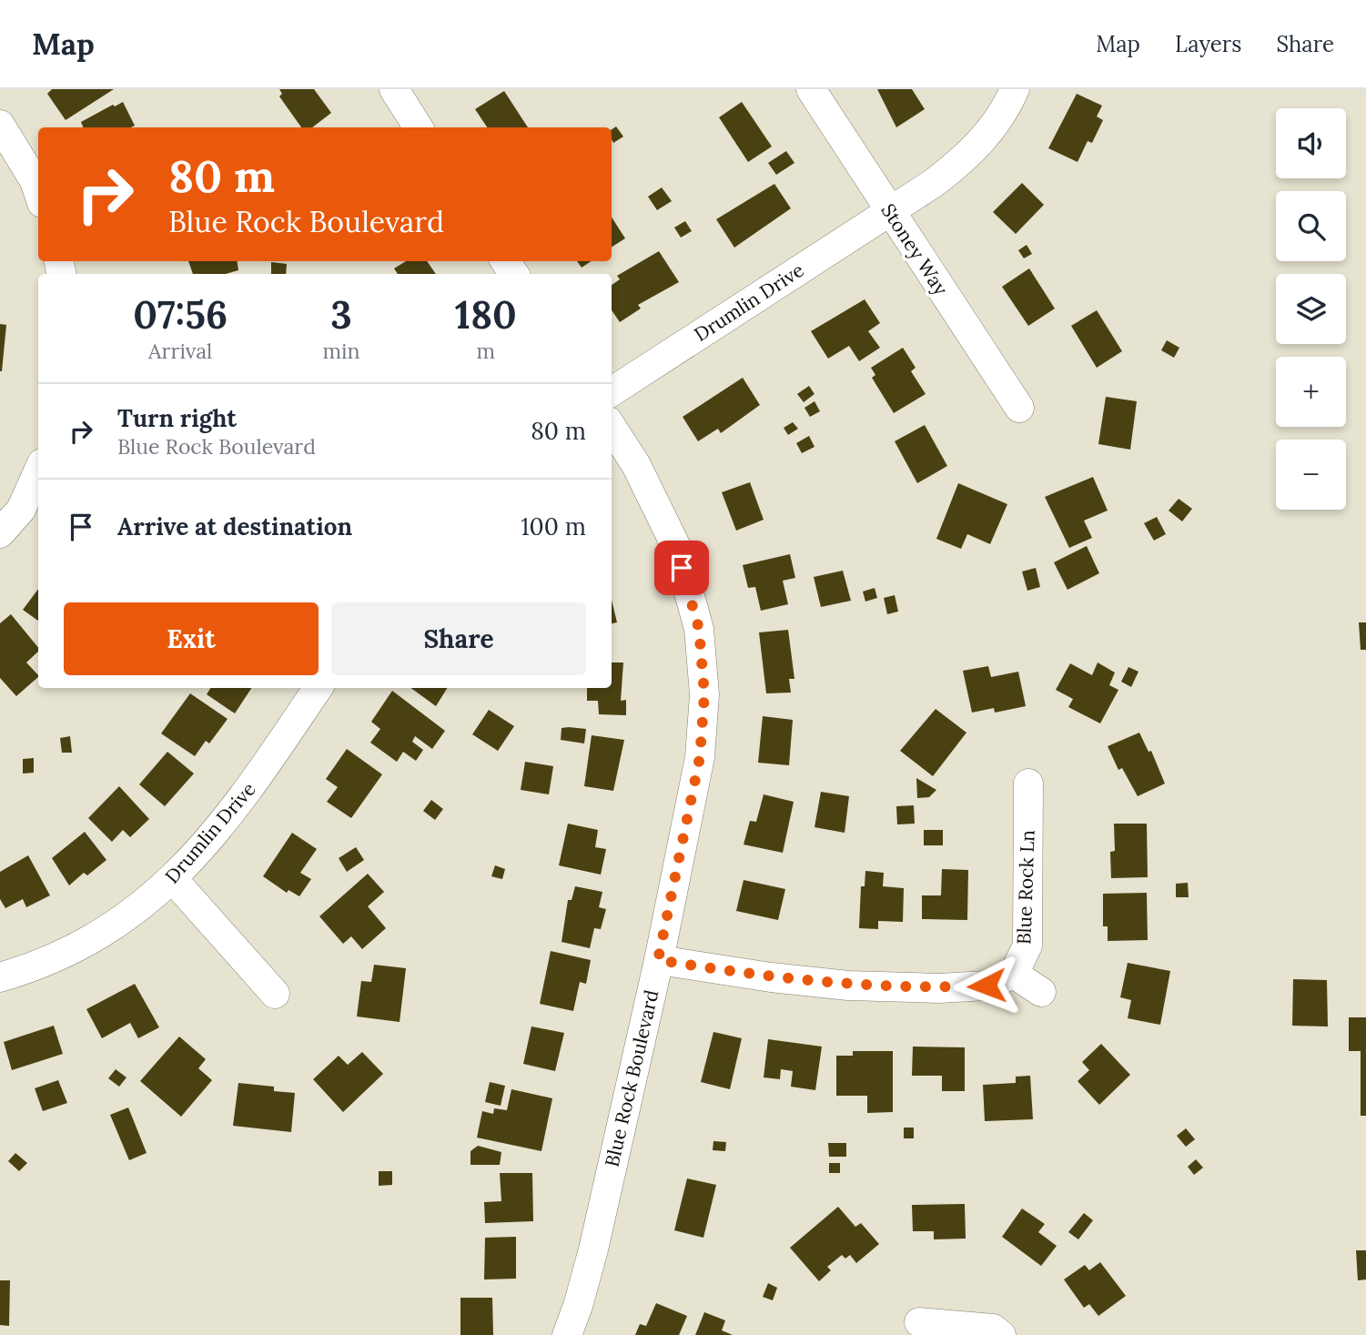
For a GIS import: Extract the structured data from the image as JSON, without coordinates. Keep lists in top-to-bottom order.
{
  "streets": {
    "street": [
      "Stoney Way",
      "Drumlin Drive",
      "Blue Rock Ln",
      "Blue Rock Boulevard"
    ]
  },
  "crossings": [
    ["Stoney Way", "Drumlin Drive"]
  ],
  "page": {
    "header": "Map",
    "nav": ["Map", "Layers", "Share"],
    "map_buttons": ["+", "−"],
    "turn": ["80 m", "Blue Rock Boulevard"],
    "eta": [
      "07:56",
      "Arrival",
      "3",
      "min",
      "180",
      "m"
    ],
    "list": [
      {
        "name": "Turn right",
        "note": "Blue Rock Boulevard",
        "value": "80 m"
      },
      {
        "name": "Arrive at destination",
        "value": "100 m"
      }
    ],
    "buttons": ["Exit", "Share"]
  }
}
